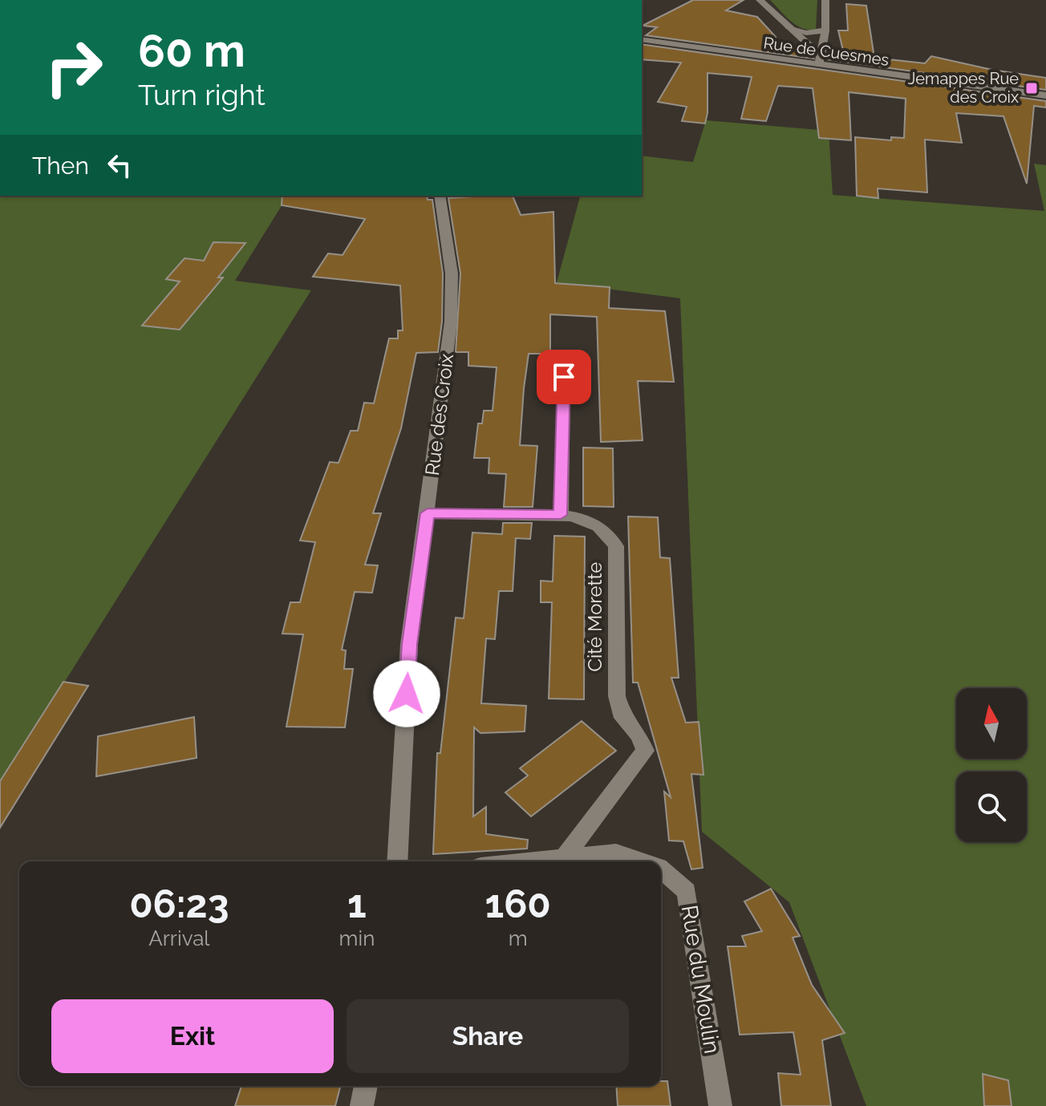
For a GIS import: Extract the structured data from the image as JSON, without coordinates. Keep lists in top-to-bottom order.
{
  "streets": {
    "street": [
      "Rue de Cuesmes",
      "Rue des Croix",
      "Cité Morette",
      "Rue du Moulin"
    ]
  },
  "crossings": [
    ["Cité Morette", "Rue du Moulin"]
  ],
  "places": {
    "transit": ["Jemappes Rue des Croix"]
  },
  "north": "top",
  "page": {
    "turn": ["60 m", "Turn right"],
    "then": "Then",
    "eta": [
      "06:23",
      "Arrival",
      "1",
      "min",
      "160",
      "m"
    ],
    "buttons": ["Exit", "Share"]
  }
}
